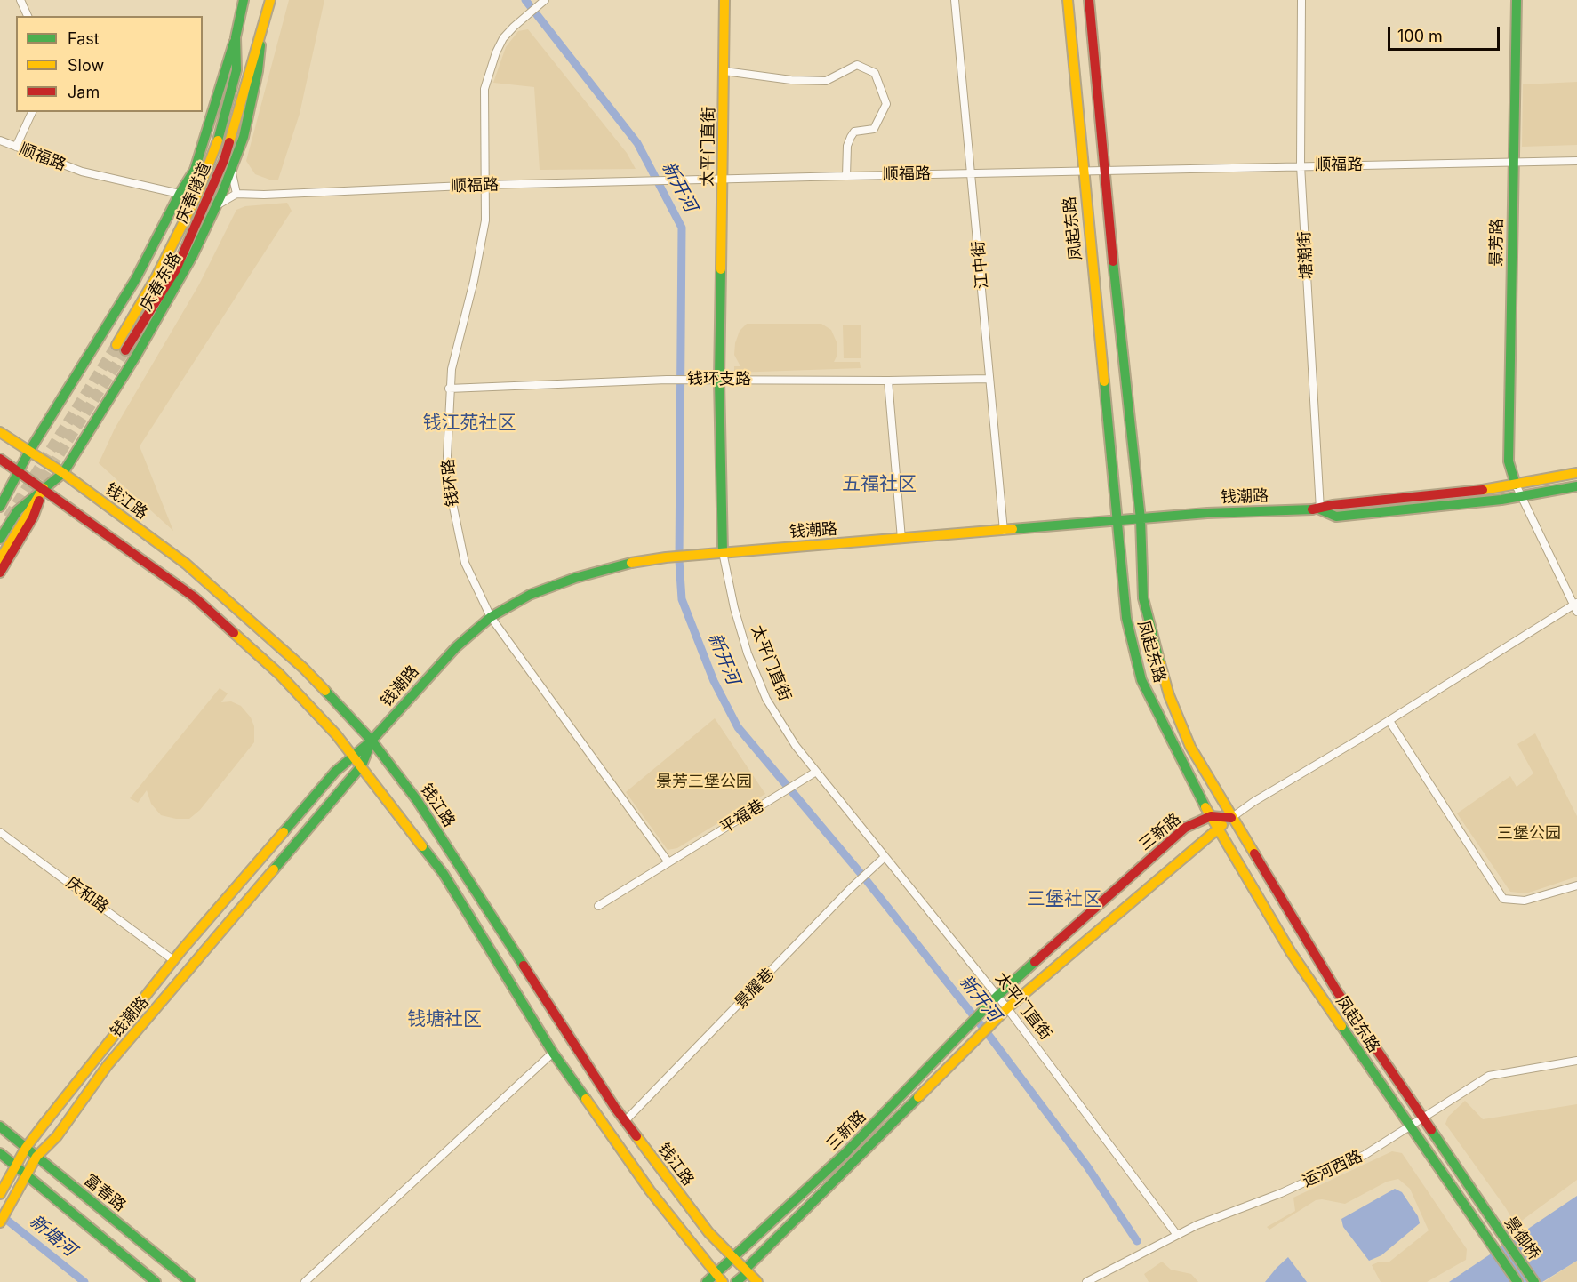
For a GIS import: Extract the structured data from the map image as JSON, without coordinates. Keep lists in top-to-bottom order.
{
  "streets": {
    "main road": [
      "太平门直街",
      "庆春隧道",
      "凤起东路",
      "景芳路",
      "庆春东路",
      "钱潮路",
      "钱江路",
      "三新路",
      "富春路",
      "景御桥"
    ],
    "street": [
      "顺福路",
      "塘潮街",
      "江中街",
      "钱环支路",
      "钱环路",
      "平福巷",
      "庆和路",
      "景耀巷",
      "运河西路"
    ]
  },
  "crossings": [
    ["太平门直街", "顺福路"],
    ["太平门直街", "钱环支路"],
    ["太平门直街", "钱潮路"],
    ["太平门直街", "平福巷"],
    ["太平门直街", "三新路"],
    ["太平门直街", "景耀巷"],
    ["太平门直街", "运河西路"],
    ["顺福路", "凤起东路"],
    ["顺福路", "景芳路"],
    ["顺福路", "塘潮街"],
    ["顺福路", "江中街"],
    ["顺福路", "庆春东路"],
    ["顺福路", "钱环路"],
    ["庆春隧道", "庆春东路"],
    ["凤起东路", "钱潮路"],
    ["凤起东路", "三新路"],
    ["凤起东路", "运河西路"],
    ["凤起东路", "景御桥"],
    ["景芳路", "钱潮路"],
    ["塘潮街", "钱潮路"],
    ["江中街", "钱环支路"],
    ["江中街", "钱潮路"],
    ["庆春东路", "钱江路"],
    ["钱环支路", "钱环路"],
    ["钱环路", "钱潮路"],
    ["钱环路", "平福巷"],
    ["钱潮路", "钱江路"],
    ["钱潮路", "庆和路"],
    ["钱潮路", "富春路"],
    ["钱江路", "三新路"],
    ["钱江路", "景耀巷"]
  ],
  "districts": [
    "钱江苑社区",
    "五福社区",
    "三堡社区",
    "钱塘社区"
  ],
  "water": ["新开河", "新塘河"],
  "parks": ["景芳三堡公园", "三堡公园"],
  "legend": ["Fast", "Slow", "Jam"],
  "scale_bar": "100 m"
}
